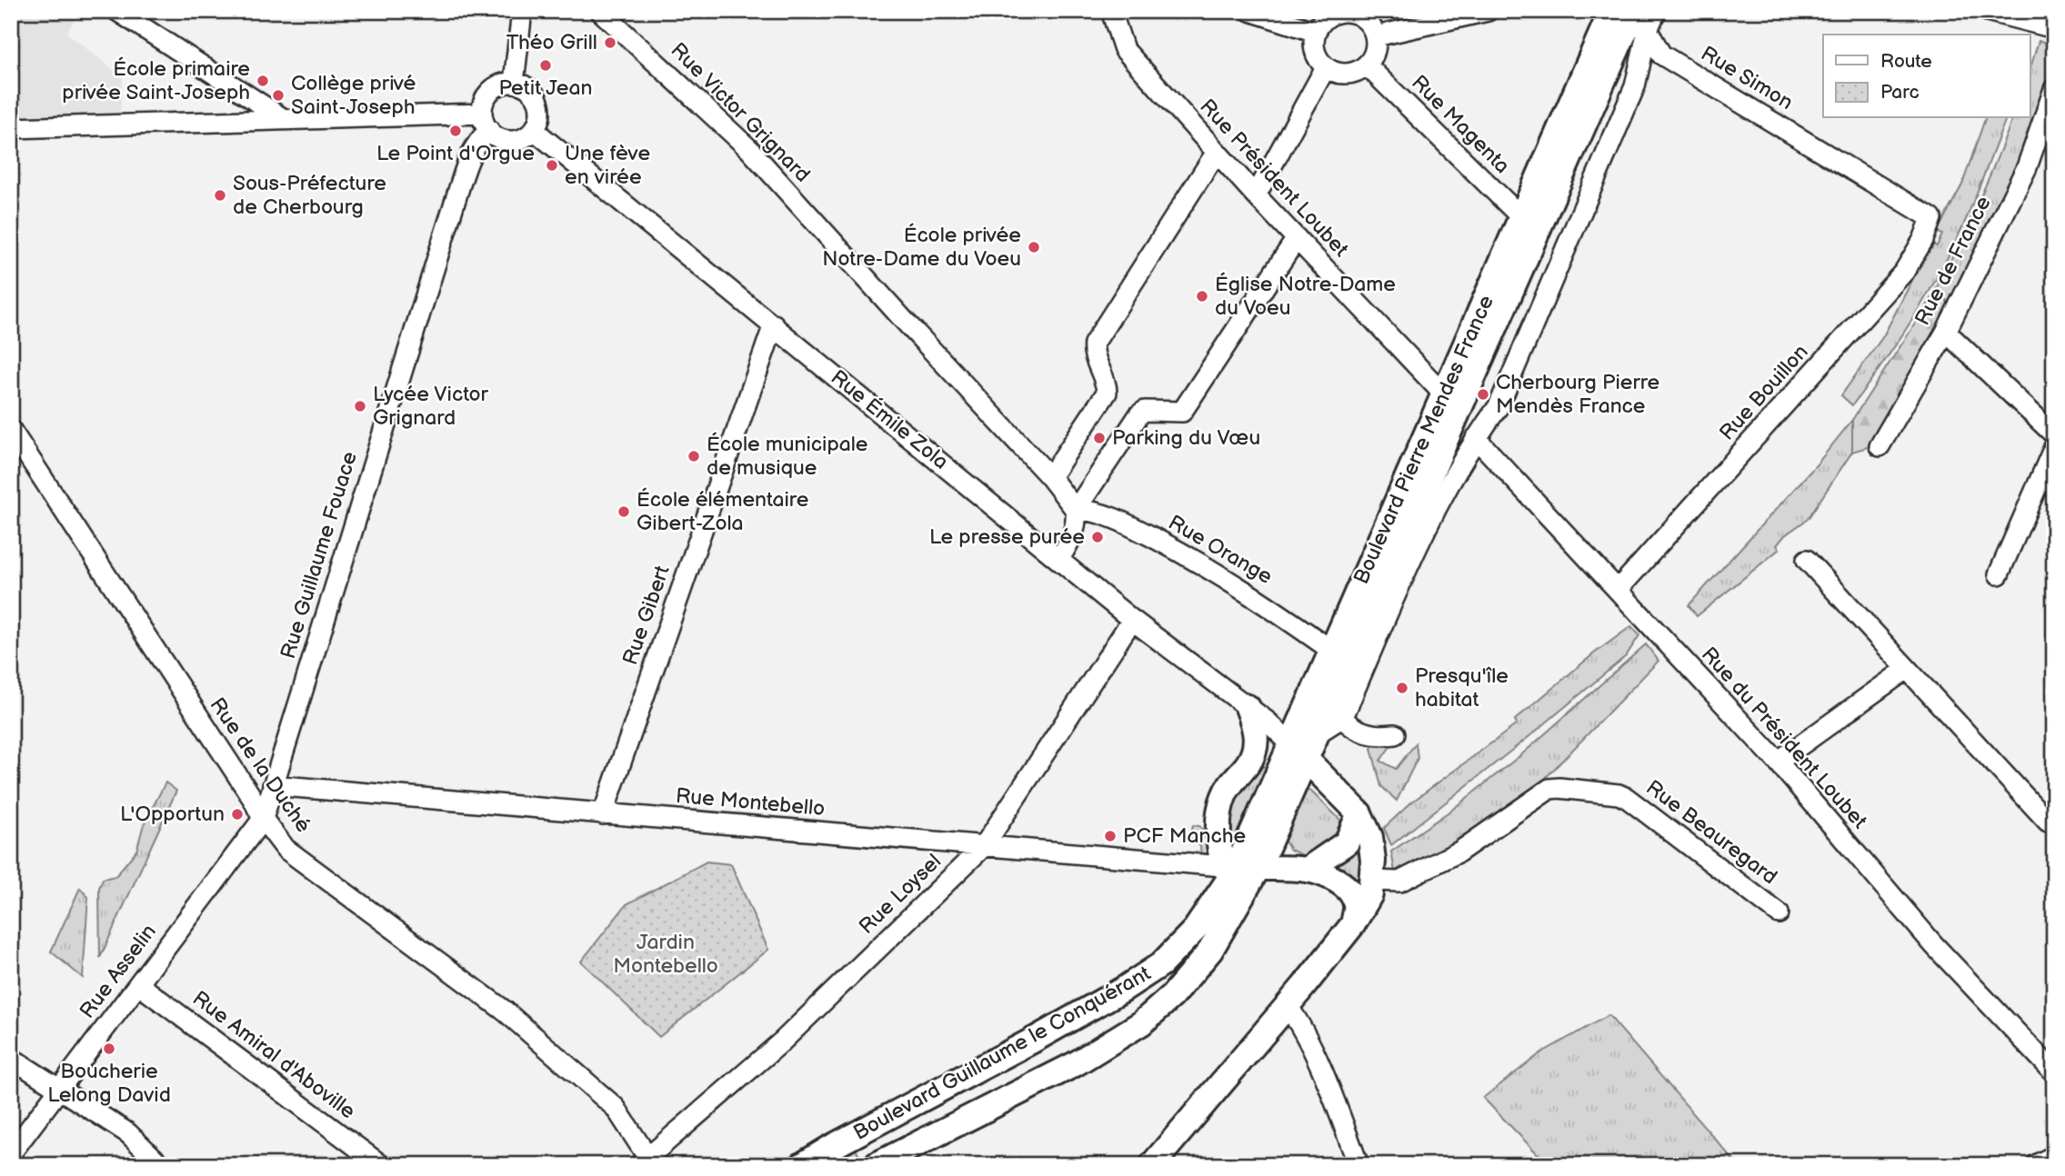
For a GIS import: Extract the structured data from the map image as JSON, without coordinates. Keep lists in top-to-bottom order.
{
  "streets": {
    "main road": ["Boulevard Pierre Mendes France", "Boulevard Guillaume le Conquérant"],
    "street": [
      "Rue Simon",
      "Rue Victor Grignard",
      "Rue Magenta",
      "Rue Président Loubet",
      "Rue de France",
      "Rue Bouillon",
      "Rue Émile Zola",
      "Rue Orange",
      "Rue Guillaume Fouace",
      "Rue Gibert",
      "Rue du Président Loubet",
      "Rue de la Duché",
      "Rue Montebello",
      "Rue Beauregard",
      "Rue Loysel",
      "Rue Asselin",
      "Rue Amiral d'Aboville"
    ]
  },
  "crossings": [
    ["Rue Simon", "Rue Bouillon"],
    ["Rue Simon", "Boulevard Pierre Mendes France"],
    ["Rue Victor Grignard", "Rue Orange"],
    ["Rue Magenta", "Boulevard Pierre Mendes France"],
    ["Rue Président Loubet", "Boulevard Pierre Mendes France"],
    ["Rue Bouillon", "Rue du Président Loubet"],
    ["Rue Émile Zola", "Boulevard Pierre Mendes France"],
    ["Rue Émile Zola", "Rue Guillaume Fouace"],
    ["Rue Émile Zola", "Rue Gibert"],
    ["Rue Émile Zola", "Rue Loysel"],
    ["Boulevard Pierre Mendes France", "Rue Orange"],
    ["Boulevard Pierre Mendes France", "Rue du Président Loubet"],
    ["Boulevard Pierre Mendes France", "Rue Montebello"],
    ["Boulevard Pierre Mendes France", "Boulevard Guillaume le Conquérant"],
    ["Rue Guillaume Fouace", "Rue de la Duché"],
    ["Rue Guillaume Fouace", "Rue Montebello"],
    ["Rue Guillaume Fouace", "Rue Asselin"],
    ["Rue Gibert", "Rue Montebello"],
    ["Rue de la Duché", "Rue Loysel"],
    ["Rue de la Duché", "Rue Asselin"],
    ["Rue Montebello", "Rue Loysel"],
    ["Rue Montebello", "Boulevard Guillaume le Conquérant"],
    ["Rue Asselin", "Rue Amiral d'Aboville"]
  ],
  "parks": ["Jardin Montebello"],
  "places": [
    "Théo Grill",
    "Petit Jean",
    "École primaire privée Saint-Joseph",
    "Collège privé Saint-Joseph",
    "Le Point d'Orgue",
    "Une fève en virée",
    "Sous-Préfecture de Cherbourg",
    "École privée Notre-Dame du Voeu",
    "Église Notre-Dame du Voeu",
    "Cherbourg Pierre Mendès France",
    "Lycée Victor Grignard",
    "Parking du Vœu",
    "École municipale de musique",
    "École élémentaire Gibert-Zola",
    "Le presse purée",
    "Presqu'île habitat",
    "L'Opportun",
    "PCF Manche",
    "Boucherie Lelong David"
  ],
  "legend": ["Route", "Parc"]
}
